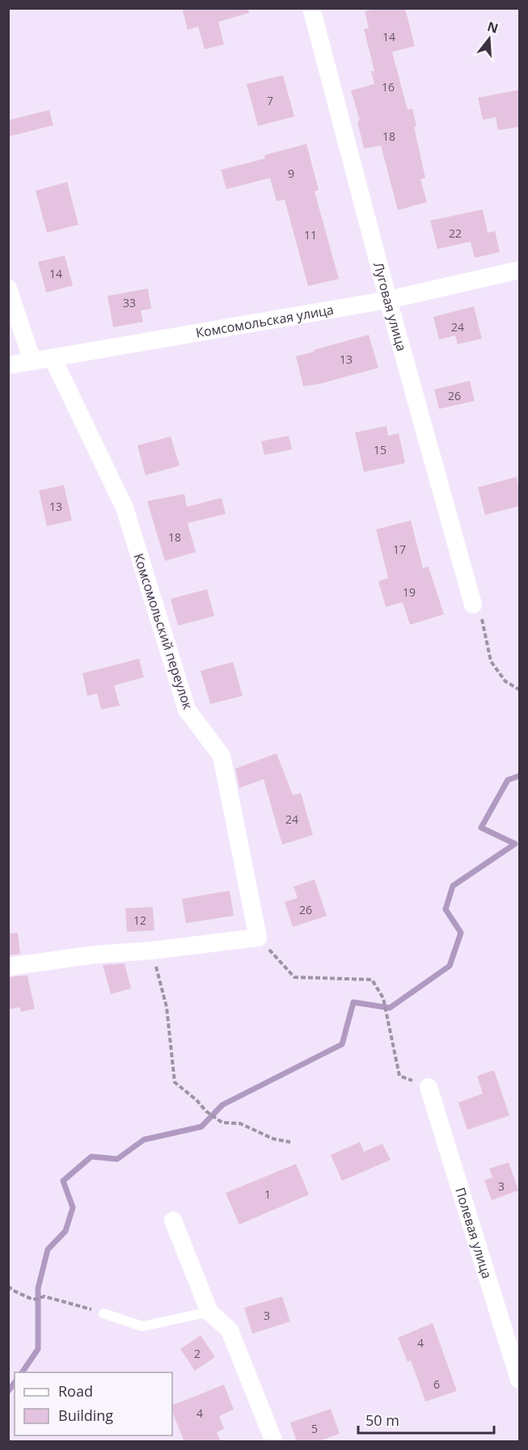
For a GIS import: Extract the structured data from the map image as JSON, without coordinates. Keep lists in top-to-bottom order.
{
  "streets": {
    "street": [
      "Луговая улица",
      "Комсомольская улица",
      "Комсомольский переулок",
      "Полевая улица"
    ]
  },
  "crossings": [
    ["Луговая улица", "Комсомольская улица"],
    ["Комсомольская улица", "Комсомольский переулок"]
  ],
  "house_numbers": [
    "14",
    "16",
    "7",
    "18",
    "9",
    "22",
    "11",
    "14",
    "33",
    "24",
    "13",
    "26",
    "15",
    "13",
    "18",
    "17",
    "19",
    "24",
    "26",
    "12",
    "3",
    "1",
    "3",
    "4",
    "2",
    "6",
    "4",
    "5"
  ],
  "legend": ["Road", "Building"],
  "scale_bar": "50 m",
  "north": "top"
}
